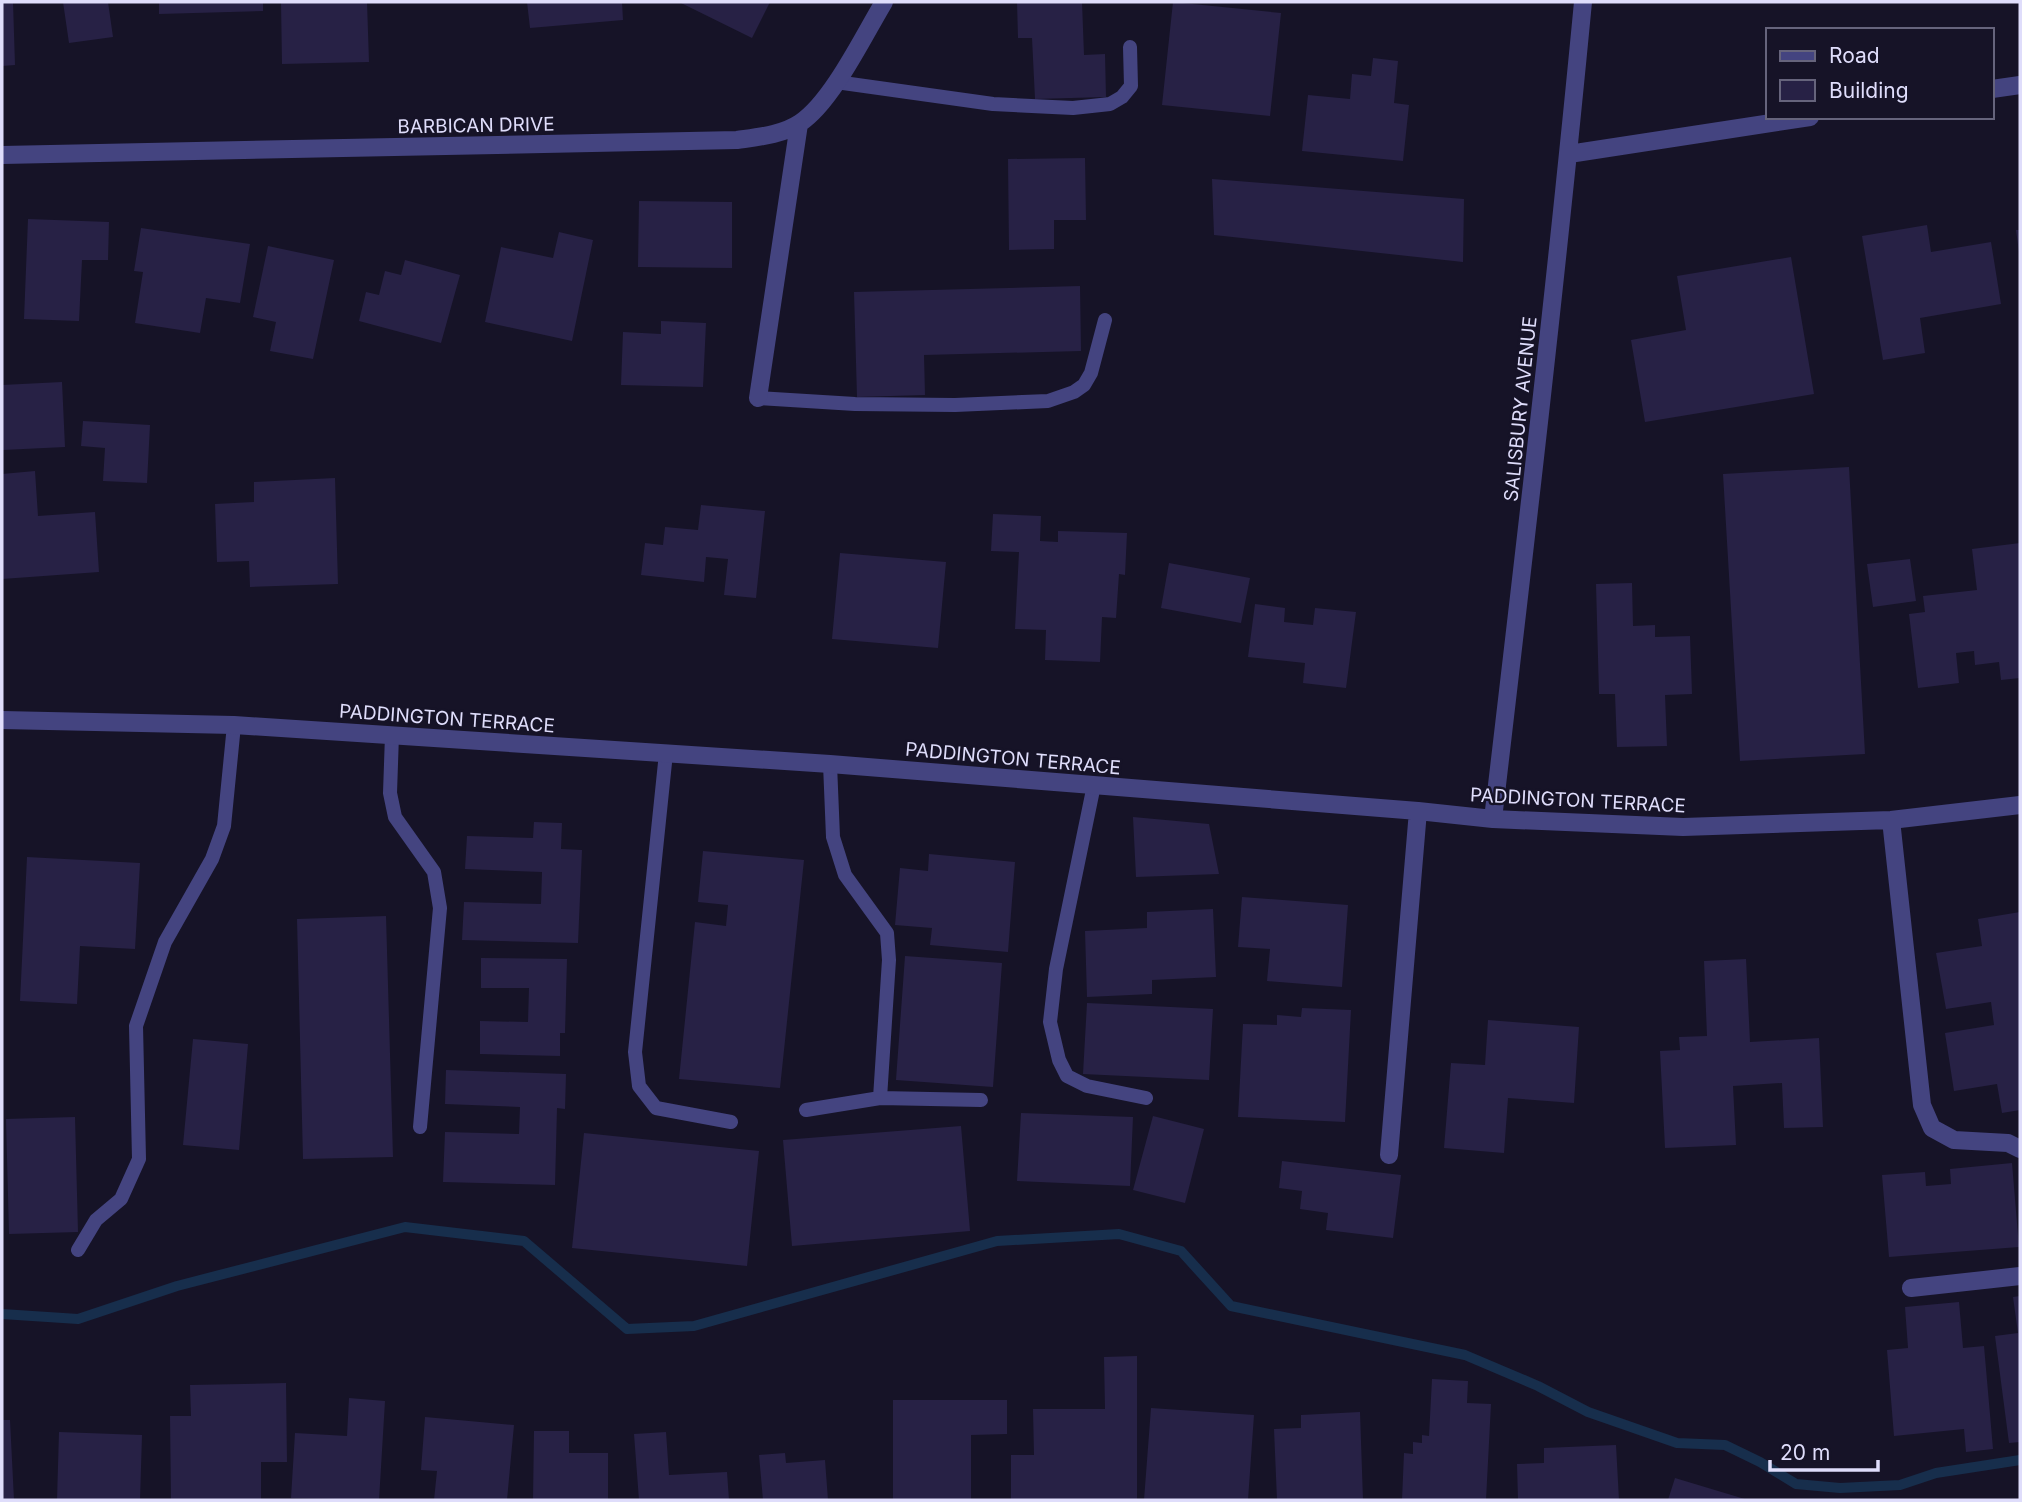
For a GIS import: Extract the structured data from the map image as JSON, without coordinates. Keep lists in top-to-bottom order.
{
  "streets": {
    "street": ["BARBICAN DRIVE", "SALISBURY AVENUE", "PADDINGTON TERRACE"]
  },
  "crossings": [
    ["SALISBURY AVENUE", "PADDINGTON TERRACE"]
  ],
  "legend": ["Road", "Building"],
  "scale_bar": "20 m"
}
